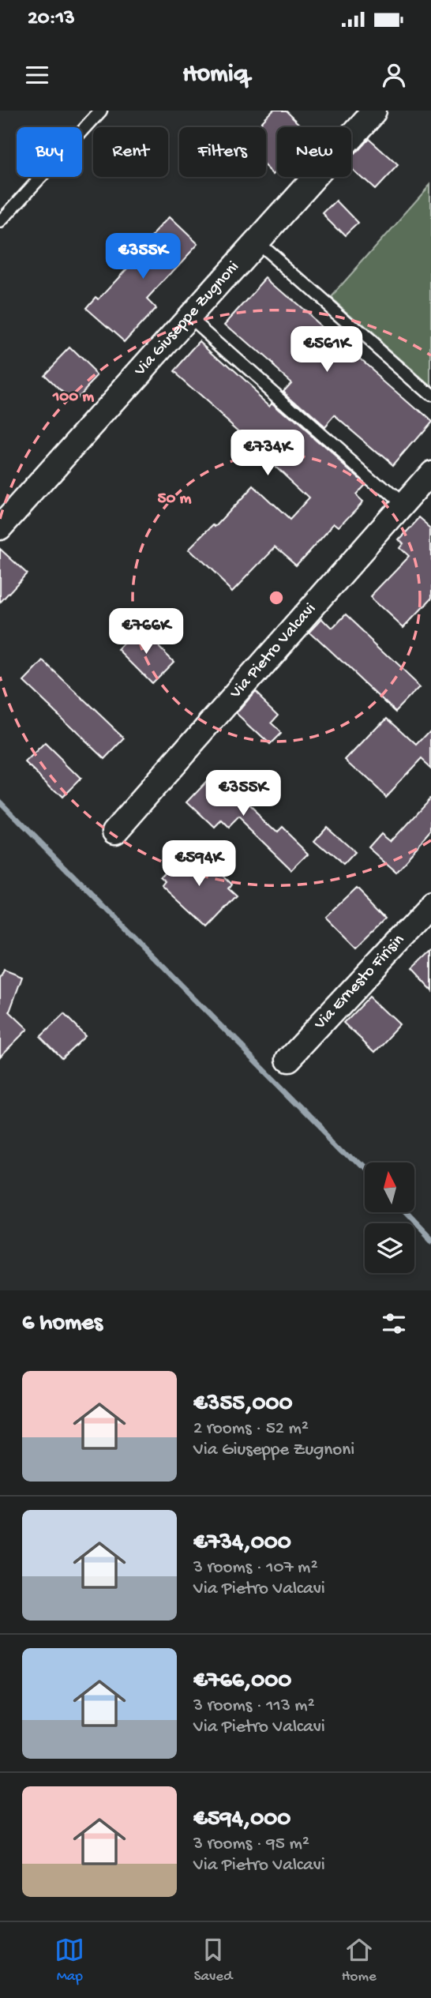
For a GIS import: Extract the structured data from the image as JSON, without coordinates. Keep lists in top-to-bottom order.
{
  "streets": {
    "street": ["Via Giuseppe Zugnoni", "Via Pietro Valcavi", "Via Ernesto Firisin"]
  },
  "north": "top",
  "page": {
    "status": "20:13",
    "header": "Homiq",
    "chip": [
      "Buy",
      "Rent",
      "Filters",
      "New"
    ],
    "price": [
      "€355K",
      "€561K",
      "€734K",
      "€766K",
      "€355K",
      "€594K"
    ],
    "heading": "6 homes",
    "list": [
      {
        "name": "€355,000",
        "note": "2 rooms · 52 m² · Via Giuseppe Zugnoni"
      },
      {
        "name": "€734,000",
        "note": "3 rooms · 107 m² · Via Pietro Valcavi"
      },
      {
        "name": "€766,000",
        "note": "3 rooms · 113 m² · Via Pietro Valcavi"
      },
      {
        "name": "€594,000",
        "note": "3 rooms · 95 m² · Via Pietro Valcavi"
      }
    ],
    "tabs": ["Map", "Saved", "Home"]
  },
  "rings": ["100 m", "50 m"]
}
